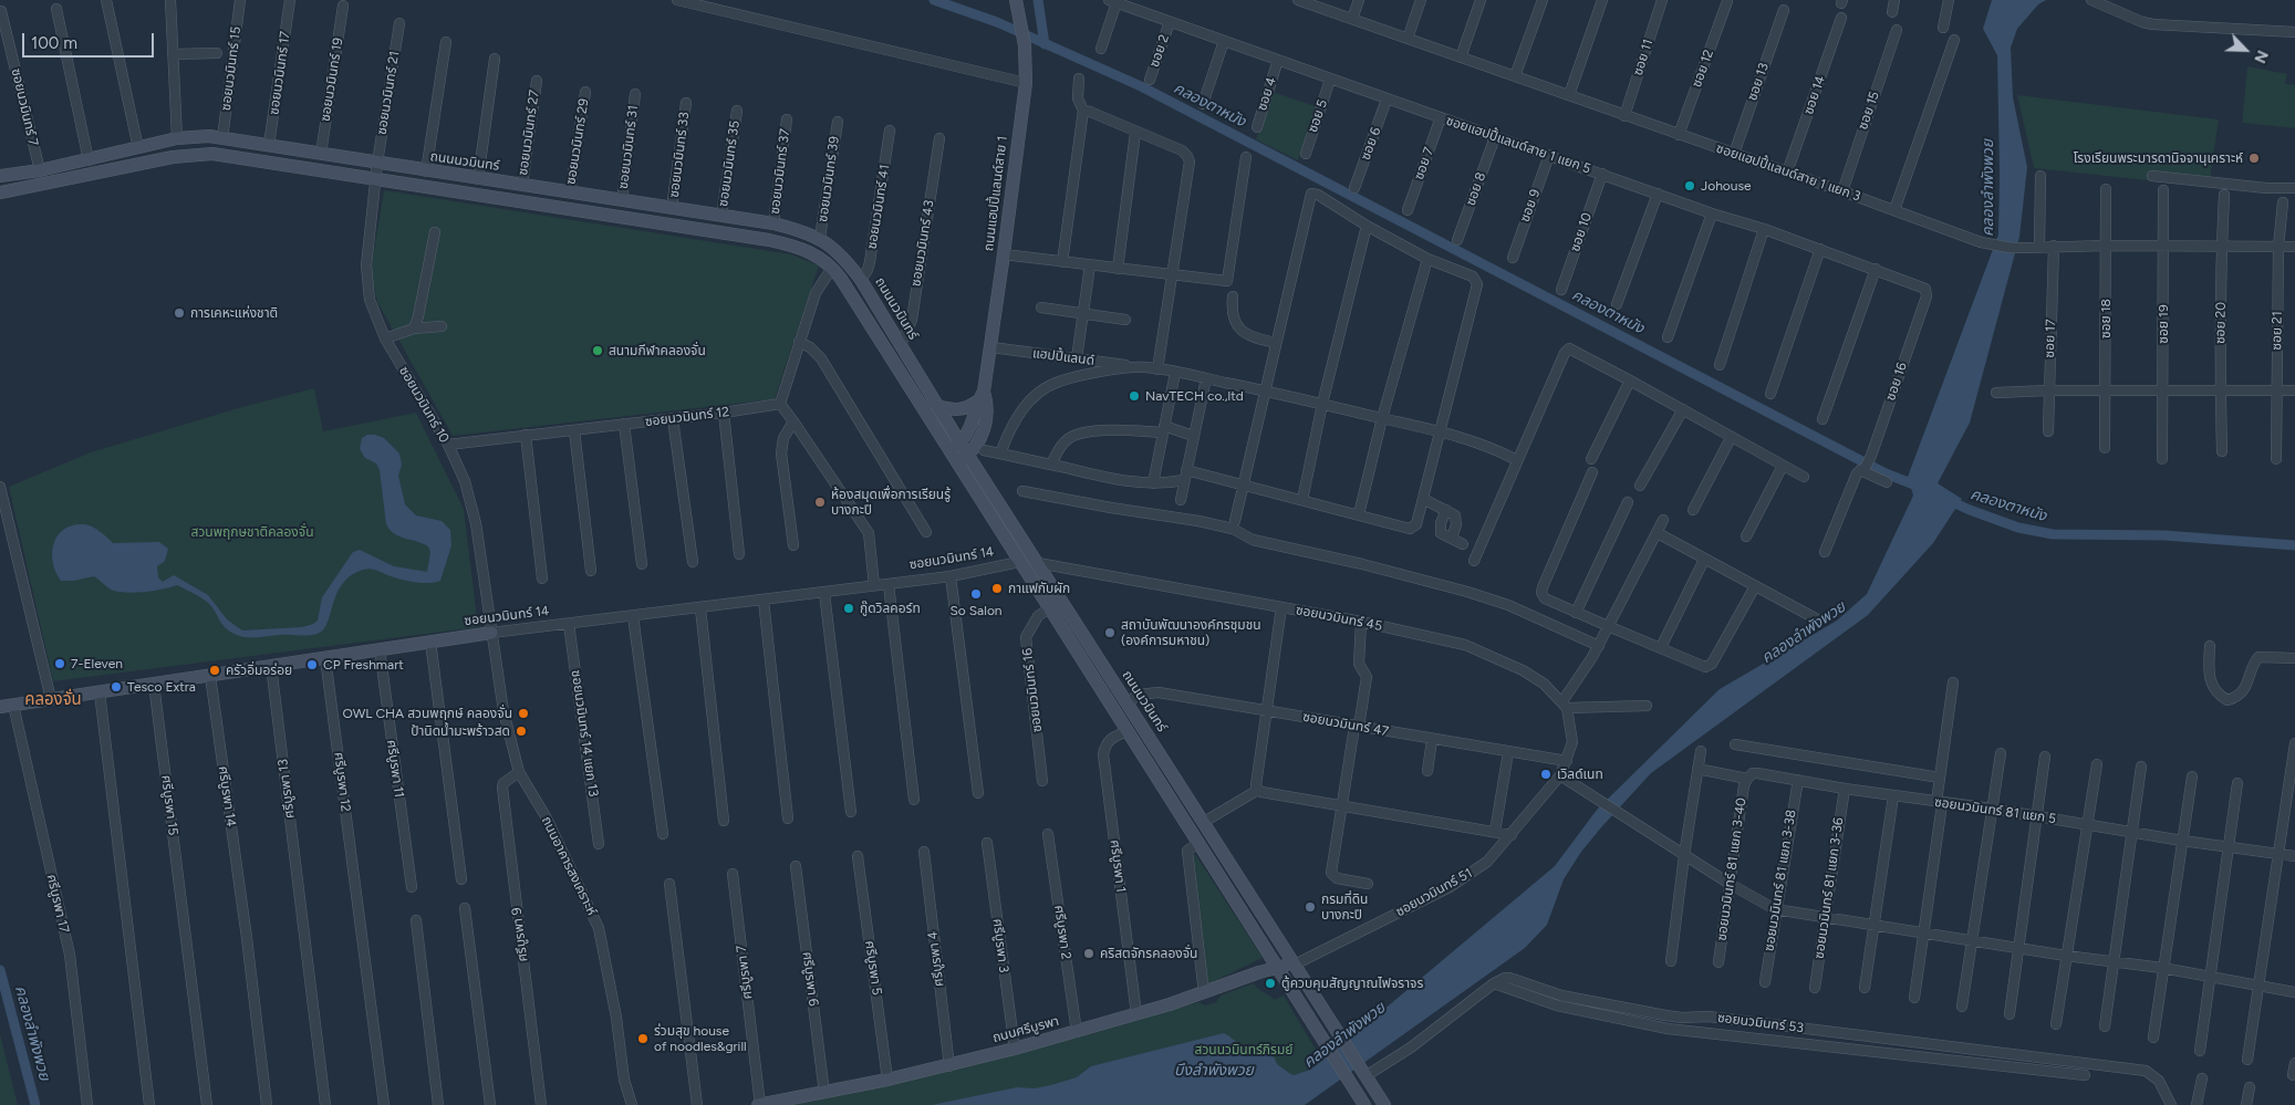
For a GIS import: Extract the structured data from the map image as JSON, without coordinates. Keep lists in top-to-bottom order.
{
  "streets": {
    "main road": [
      "ถนนนวมินทร์",
      "ถนนแฮปปี้แลนด์สาย 1",
      "ซอยนวมินทร์ 14",
      "ถนนศรีบูรพา"
    ],
    "street": [
      "ซอย 2",
      "ซอย 11",
      "ซอยนวมินทร์ 15",
      "ซอย 12",
      "ซอยนวมินทร์ 17",
      "ซอยนวมินทร์ 19",
      "ซอย 13",
      "ซอยนวมินทร์ 21",
      "ซอย 4",
      "ซอย 14",
      "ซอยนวมินทร์ 7",
      "ซอย 15",
      "ซอย 5",
      "ซอยนวมินทร์ 27",
      "ซอยนวมินทร์ 29",
      "ซอย 6",
      "ซอยแฮปปี้แลนด์สาย 1 แยก 5",
      "ซอยนวมินทร์ 31",
      "ซอยนวมินทร์ 33",
      "ซอยนวมินทร์ 35",
      "ซอย 7",
      "ซอยนวมินทร์ 37",
      "ซอยแฮปปี้แลนด์สาย 1 แยก 3",
      "ซอยนวมินทร์ 39",
      "ซอย 8",
      "ซอย 9",
      "ซอยนวมินทร์ 41",
      "ซอย 10",
      "ซอยนวมินทร์ 43",
      "ซอย 18",
      "ซอย 20",
      "ซอย 19",
      "ซอย 21",
      "ซอย 17",
      "แฮปปี้แลนด์",
      "ซอย 16",
      "ซอยนวมินทร์ 10",
      "ซอยนวมินทร์ 12",
      "ซอยนวมินทร์ 45",
      "ซอยนวมินทร์ 16",
      "ซอยนวมินทร์ 47",
      "ซอยนวมินทร์ 14 แยก 13",
      "ศรีบูรพา 11",
      "ศรีบูรพา 12",
      "ศรีบูรพา 13",
      "ศรีบูรพา 14",
      "ศรีบูรพา 15",
      "ซอยนวมินทร์ 81 แยก 5",
      "ถนนอาคารสงเคราะห์",
      "ศรีบูรพา 1",
      "ซอยนวมินทร์ 81 แยก 3-40",
      "ซอยนวมินทร์ 81 แยก 3-38",
      "ซอยนวมินทร์ 81 แยก 3-36",
      "ซอยนวมินทร์ 51",
      "ศรีบูรพา 17",
      "ศรีบูรพา 2",
      "ศรีบูรพา 9",
      "ศรีบูรพา 3",
      "ศรีบูรพา 4",
      "ศรีบูรพา 5",
      "ศรีบูรพา 7",
      "ศรีบูรพา 6",
      "ซอยนวมินทร์ 53"
    ]
  },
  "crossings": [
    ["ซอย 2", "ซอยแฮปปี้แลนด์สาย 1 แยก 5"],
    ["ซอย 11", "ซอยแฮปปี้แลนด์สาย 1 แยก 3"],
    ["ซอยนวมินทร์ 15", "ถนนนวมินทร์"],
    ["ซอย 12", "ซอยแฮปปี้แลนด์สาย 1 แยก 3"],
    ["ซอยนวมินทร์ 17", "ถนนนวมินทร์"],
    ["ซอยนวมินทร์ 19", "ถนนนวมินทร์"],
    ["ซอย 13", "ซอยแฮปปี้แลนด์สาย 1 แยก 3"],
    ["ซอยนวมินทร์ 21", "ถนนนวมินทร์"],
    ["ซอยนวมินทร์ 21", "ซอยนวมินทร์ 10"],
    ["ซอย 4", "ซอยแฮปปี้แลนด์สาย 1 แยก 5"],
    ["ซอย 14", "ซอยแฮปปี้แลนด์สาย 1 แยก 3"],
    ["ซอยนวมินทร์ 7", "ถนนนวมินทร์"],
    ["ซอย 15", "ซอยแฮปปี้แลนด์สาย 1 แยก 3"],
    ["ซอย 5", "ซอยแฮปปี้แลนด์สาย 1 แยก 5"],
    ["ซอยนวมินทร์ 27", "ถนนนวมินทร์"],
    ["ซอยนวมินทร์ 29", "ถนนนวมินทร์"],
    ["ซอย 6", "ซอยแฮปปี้แลนด์สาย 1 แยก 5"],
    ["ซอยแฮปปี้แลนด์สาย 1 แยก 5", "ซอย 7"],
    ["ซอยแฮปปี้แลนด์สาย 1 แยก 5", "ซอย 8"],
    ["ซอยแฮปปี้แลนด์สาย 1 แยก 5", "ซอย 9"],
    ["ซอยแฮปปี้แลนด์สาย 1 แยก 5", "ซอย 10"],
    ["ซอยแฮปปี้แลนด์สาย 1 แยก 5", "ซอย 16"],
    ["ซอยนวมินทร์ 31", "ถนนนวมินทร์"],
    ["ซอยนวมินทร์ 33", "ถนนนวมินทร์"],
    ["ถนนนวมินทร์", "ซอยนวมินทร์ 35"],
    ["ถนนนวมินทร์", "ซอยนวมินทร์ 37"],
    ["ถนนนวมินทร์", "ซอยนวมินทร์ 39"],
    ["ถนนนวมินทร์", "ถนนแฮปปี้แลนด์สาย 1"],
    ["ถนนนวมินทร์", "ซอยนวมินทร์ 41"],
    ["ถนนนวมินทร์", "ซอยนวมินทร์ 43"],
    ["ถนนนวมินทร์", "ซอยนวมินทร์ 45"],
    ["ถนนนวมินทร์", "ซอยนวมินทร์ 47"],
    ["ถนนนวมินทร์", "ซอยนวมินทร์ 51"],
    ["ถนนนวมินทร์", "ถนนศรีบูรพา"],
    ["ซอยแฮปปี้แลนด์สาย 1 แยก 3", "ซอย 18"],
    ["ซอยแฮปปี้แลนด์สาย 1 แยก 3", "ซอย 20"],
    ["ซอยแฮปปี้แลนด์สาย 1 แยก 3", "ซอย 19"],
    ["ซอยแฮปปี้แลนด์สาย 1 แยก 3", "ซอย 21"],
    ["ซอยแฮปปี้แลนด์สาย 1 แยก 3", "ซอย 17"],
    ["ถนนแฮปปี้แลนด์สาย 1", "แฮปปี้แลนด์"],
    ["ซอยนวมินทร์ 10", "ซอยนวมินทร์ 12"],
    ["ซอยนวมินทร์ 10", "ซอยนวมินทร์ 14"],
    ["ซอยนวมินทร์ 10", "ถนนอาคารสงเคราะห์"],
    ["ซอยนวมินทร์ 14", "ซอยนวมินทร์ 14 แยก 13"],
    ["ซอยนวมินทร์ 14", "ศรีบูรพา 11"],
    ["ซอยนวมินทร์ 14", "ศรีบูรพา 12"],
    ["ซอยนวมินทร์ 14", "ศรีบูรพา 13"],
    ["ซอยนวมินทร์ 14", "ศรีบูรพา 14"],
    ["ซอยนวมินทร์ 14", "ศรีบูรพา 15"],
    ["ซอยนวมินทร์ 14", "ถนนอาคารสงเคราะห์"],
    ["ซอยนวมินทร์ 14", "ศรีบูรพา 17"],
    ["ซอยนวมินทร์ 47", "ซอยนวมินทร์ 51"],
    ["ซอยนวมินทร์ 81 แยก 5", "ซอยนวมินทร์ 81 แยก 3-40"],
    ["ซอยนวมินทร์ 81 แยก 5", "ซอยนวมินทร์ 81 แยก 3-38"],
    ["ซอยนวมินทร์ 81 แยก 5", "ซอยนวมินทร์ 81 แยก 3-36"],
    ["ถนนอาคารสงเคราะห์", "ศรีบูรพา 9"],
    ["ศรีบูรพา 1", "ถนนศรีบูรพา"],
    ["ซอยนวมินทร์ 51", "ถนนศรีบูรพา"],
    ["ศรีบูรพา 2", "ถนนศรีบูรพา"],
    ["ศรีบูรพา 3", "ถนนศรีบูรพา"],
    ["ศรีบูรพา 4", "ถนนศรีบูรพา"],
    ["ศรีบูรพา 5", "ถนนศรีบูรพา"],
    ["ศรีบูรพา 7", "ถนนศรีบูรพา"],
    ["ศรีบูรพา 6", "ถนนศรีบูรพา"]
  ],
  "districts": ["คลองจั่น"],
  "water": ["คลองตาหนัง", "คลองลำพังพวย", "บึงลำพังพวย"],
  "parks": ["สวนพฤกษชาติคลองจั่น", "สวนนวมินทร์ภิรมย์"],
  "places": [
    "โรงเรียนพระมารดานิจจานุเคราะห์",
    "Johouse",
    "การเคหะแห่งชาติ",
    "สนามกีฬาคลองจั่น",
    "NavTECH co.,ltd",
    "ห้องสมุดเพื่อการเรียนรู้ บางกะปิ",
    "กาแฟกับผัก",
    "So Salon",
    "กู๊ดวิลคอร์ท",
    "สถาบันพัฒนาองค์กรชุมชน (องค์การมหาชน)",
    "7-Eleven",
    "CP Freshmart",
    "ครัวอิ่มอร่อย",
    "Tesco Extra",
    "OWL CHA สวนพฤกษ์ คลองจั่น",
    "ป้านิดน้ำมะพร้าวสด",
    "เวิลด์เนท",
    "กรมที่ดิน บางกะปิ",
    "คริสตจักรคลองจั่น",
    "ตู้ควบคุมสัญญาณไฟจราจร",
    "ร่วมสุข house of noodles&grill"
  ],
  "scale_bar": "100 m",
  "north": "bottom right"
}
